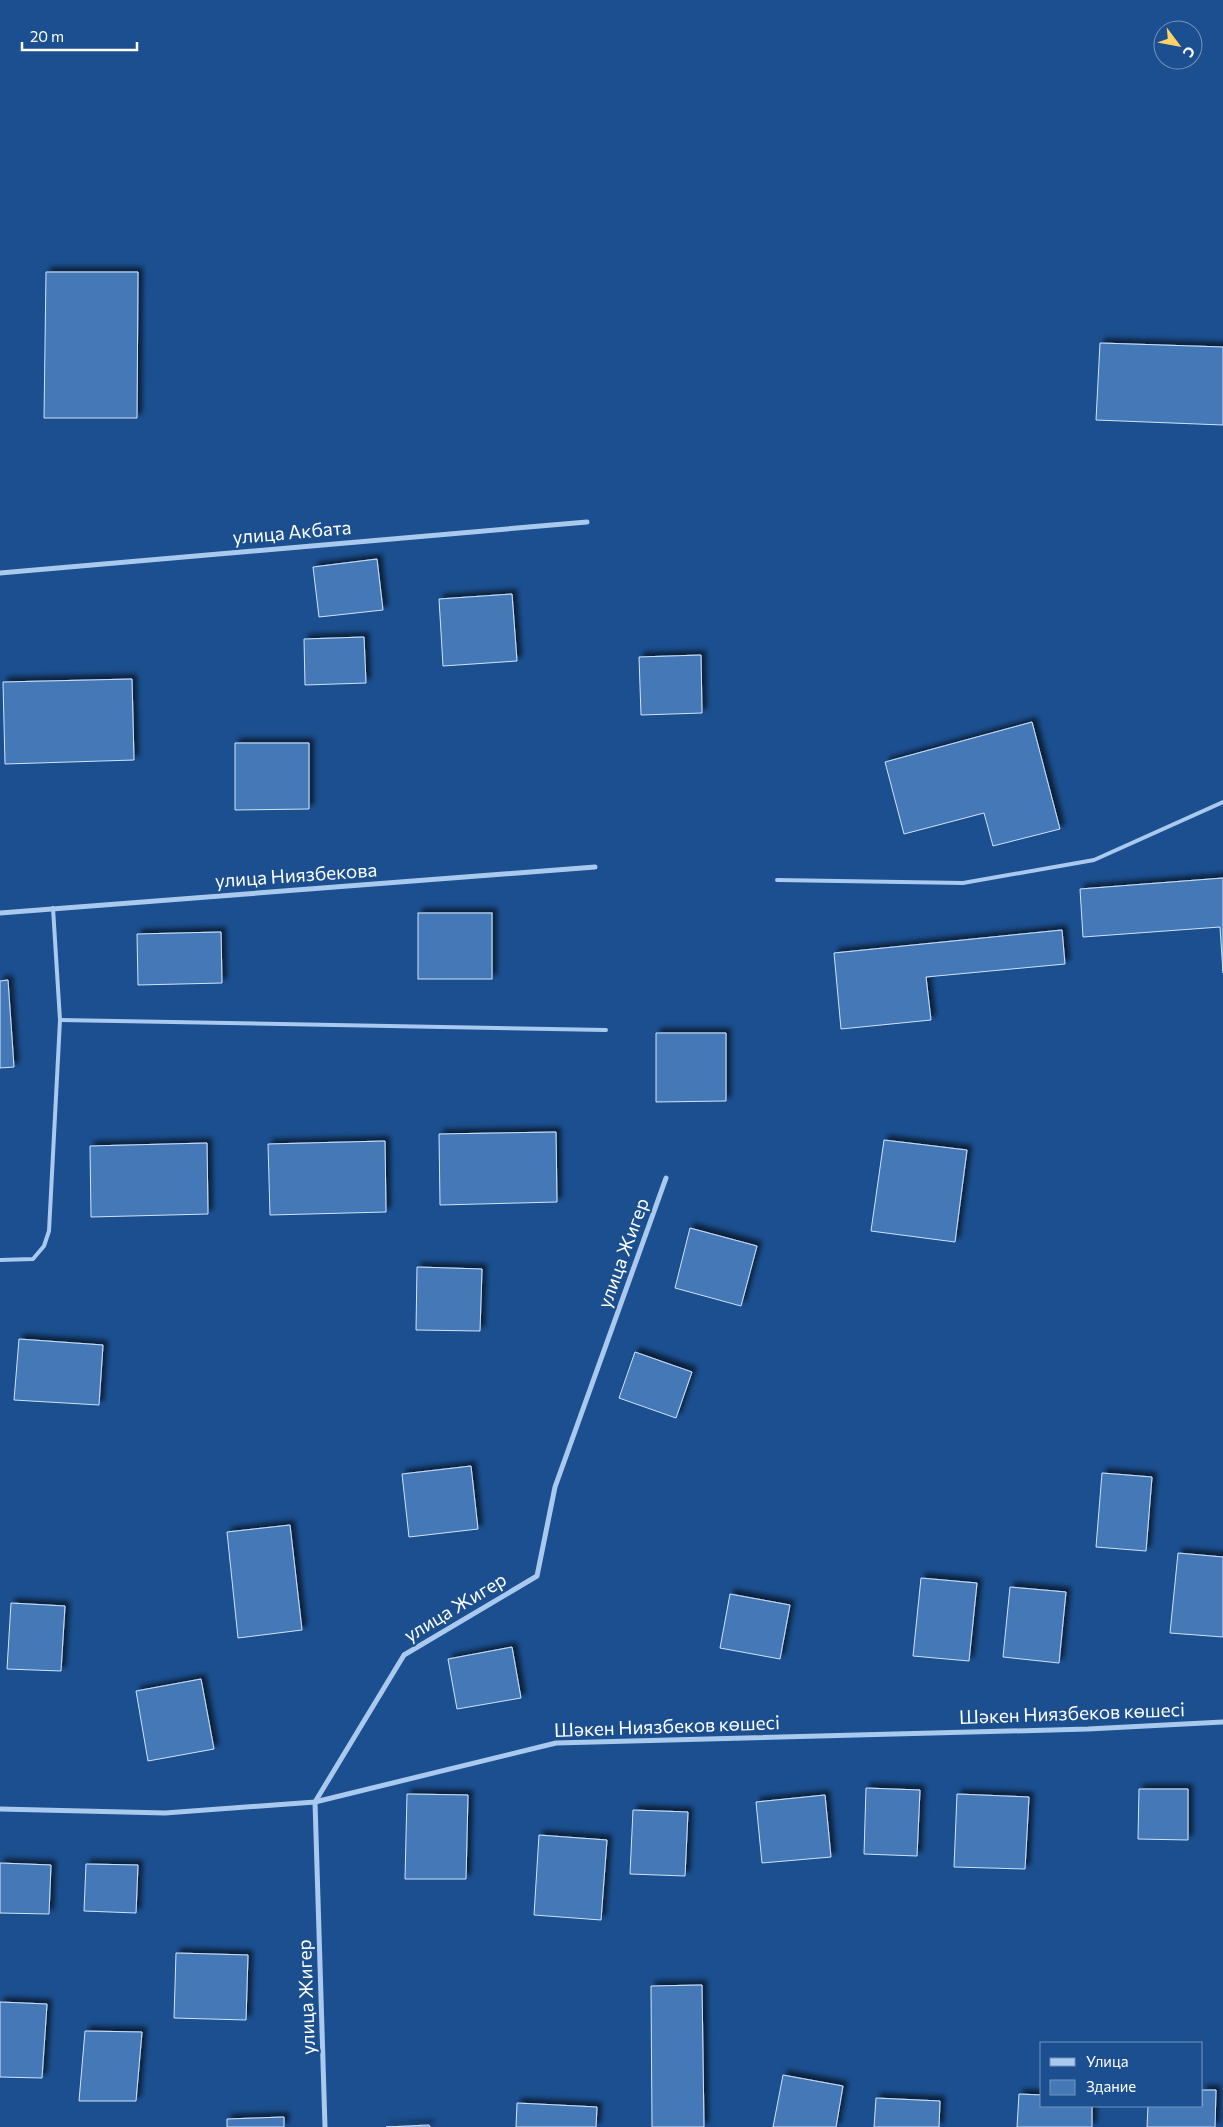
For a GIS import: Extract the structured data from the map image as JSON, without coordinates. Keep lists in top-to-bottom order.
{
  "streets": {
    "street": [
      "улица Акбата",
      "улица Ниязбекова",
      "улица Жигер",
      "Шәкен Ниязбеков көшесі"
    ]
  },
  "crossings": [
    ["улица Жигер", "Шәкен Ниязбеков көшесі"]
  ],
  "legend": ["Улица", "Здание"],
  "scale_bar": "20 m",
  "north": "bottom right"
}
